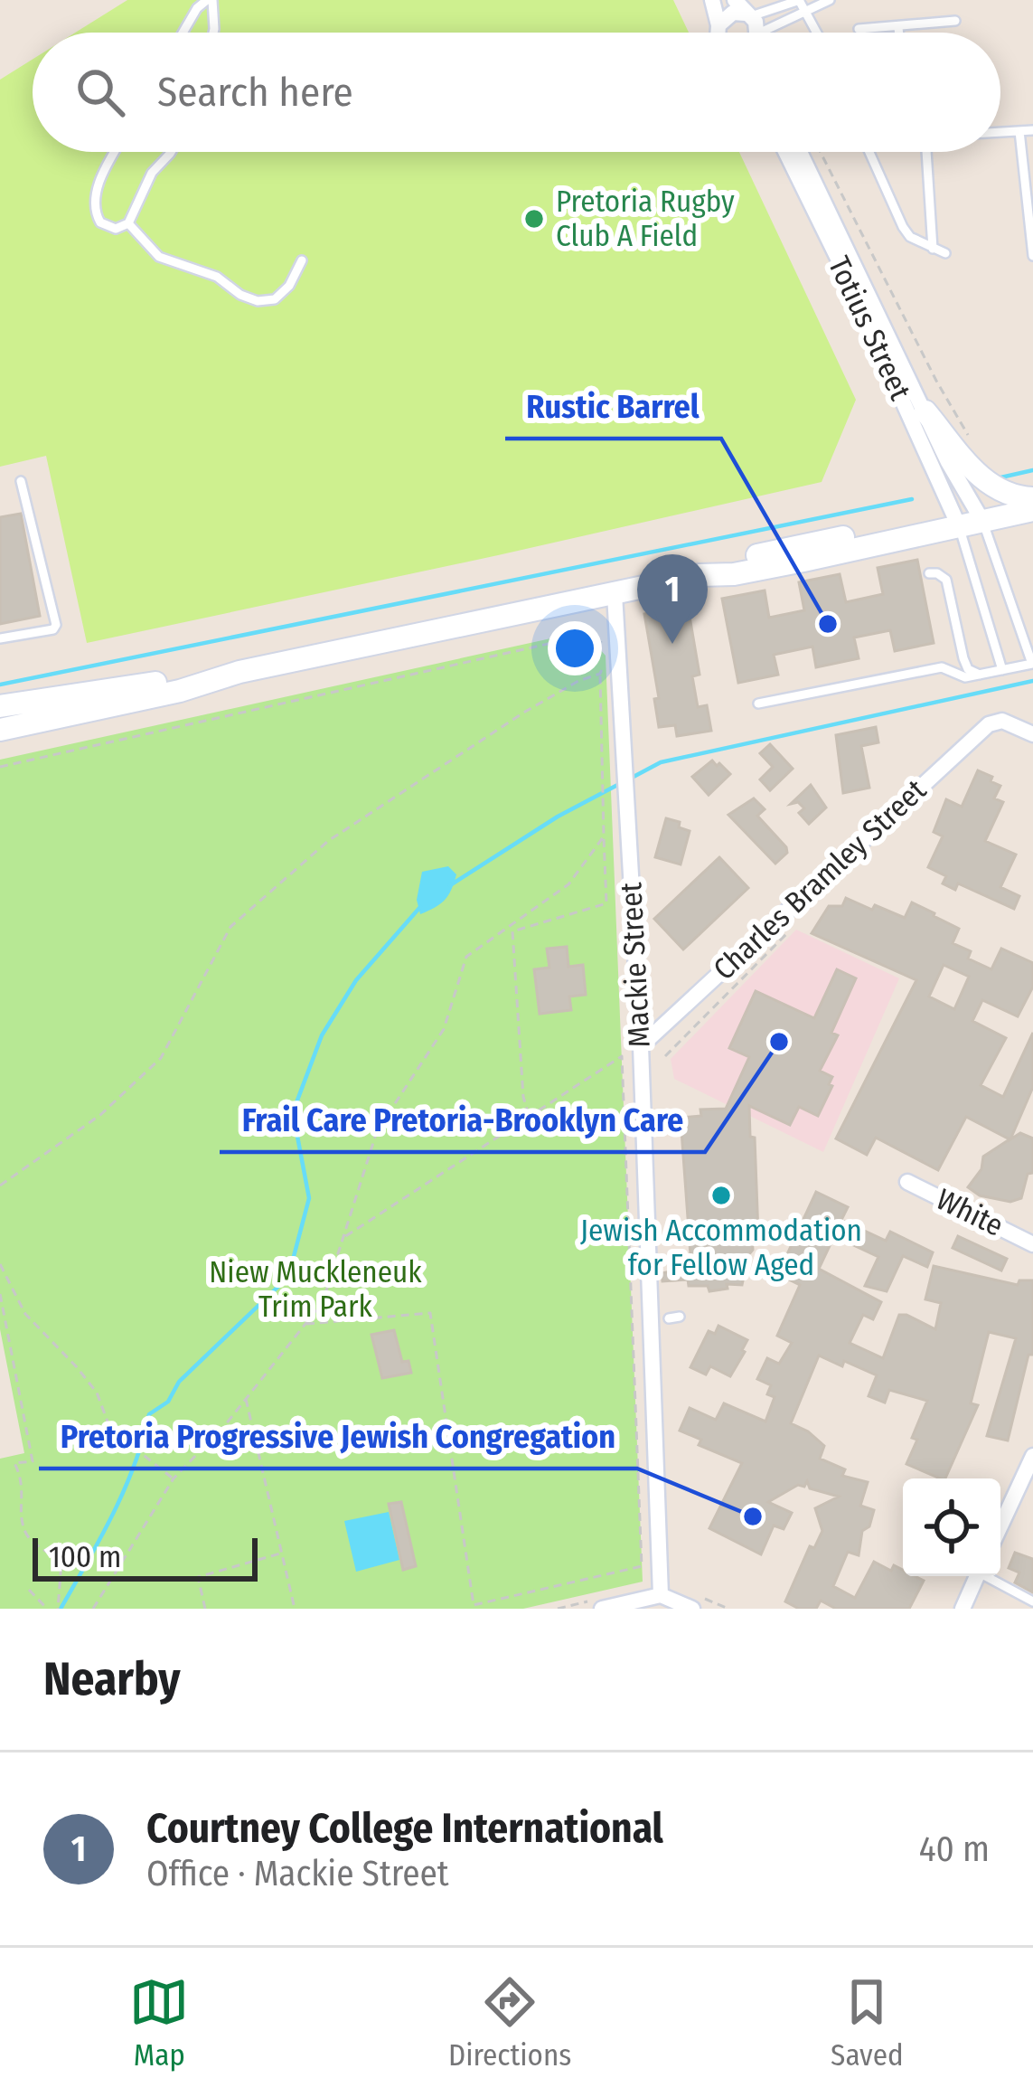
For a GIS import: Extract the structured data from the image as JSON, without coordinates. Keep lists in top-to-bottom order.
{
  "streets": {
    "street": [
      "Totius Street",
      "Charles Bramley Street",
      "Mackie Street",
      "White"
    ]
  },
  "crossings": [
    ["Charles Bramley Street", "Mackie Street"]
  ],
  "parks": ["Niew Muckleneuk Trim Park"],
  "places": [
    "Pretoria Rugby Club A Field",
    "Rustic Barrel",
    "Frail Care Pretoria-Brooklyn Care",
    "Jewish Accommodation for Fellow Aged",
    "Pretoria Progressive Jewish Congregation"
  ],
  "scale_bar": "100 m",
  "page": {
    "search": "Search here",
    "pins": "1",
    "scale": "100 m",
    "heading": "Nearby",
    "list": [
      {
        "mark": "1",
        "name": "Courtney College International",
        "note": "Office · Mackie Street",
        "value": "40 m"
      }
    ],
    "nav": ["Map", "Directions", "Saved"]
  }
}
